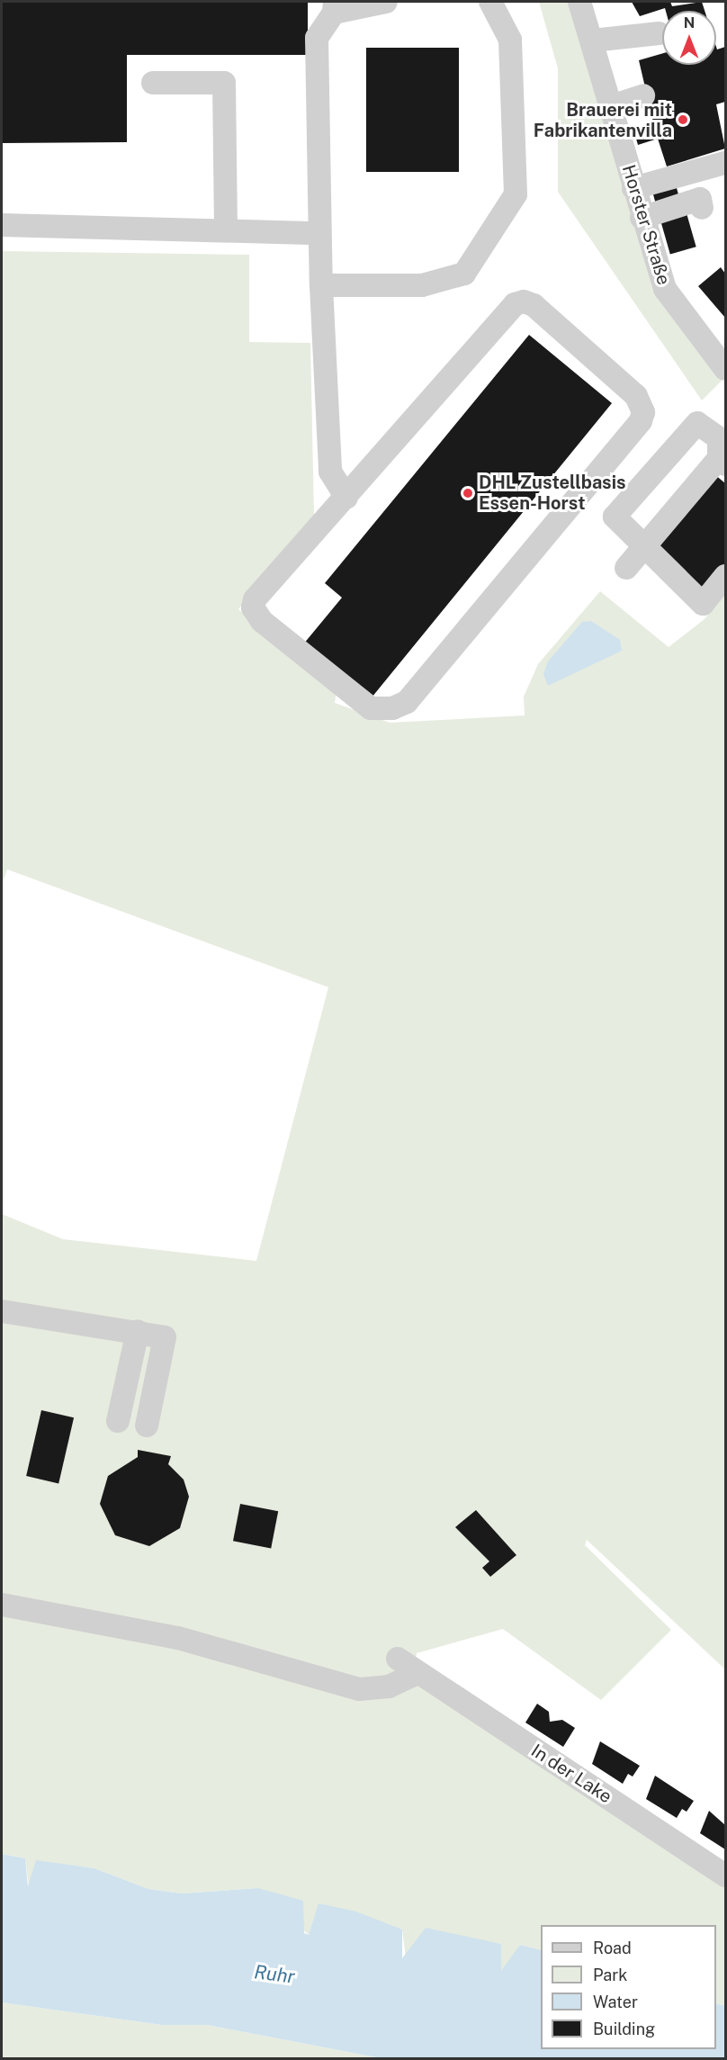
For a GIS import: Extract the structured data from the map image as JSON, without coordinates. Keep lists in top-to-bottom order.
{
  "streets": {
    "street": ["Horster Straße", "In der Lake"]
  },
  "water": ["Ruhr"],
  "places": ["Brauerei mit Fabrikantenvilla", "DHL Zustellbasis Essen-Horst"],
  "legend": [
    "Road",
    "Park",
    "Water",
    "Building"
  ],
  "north": "top"
}
